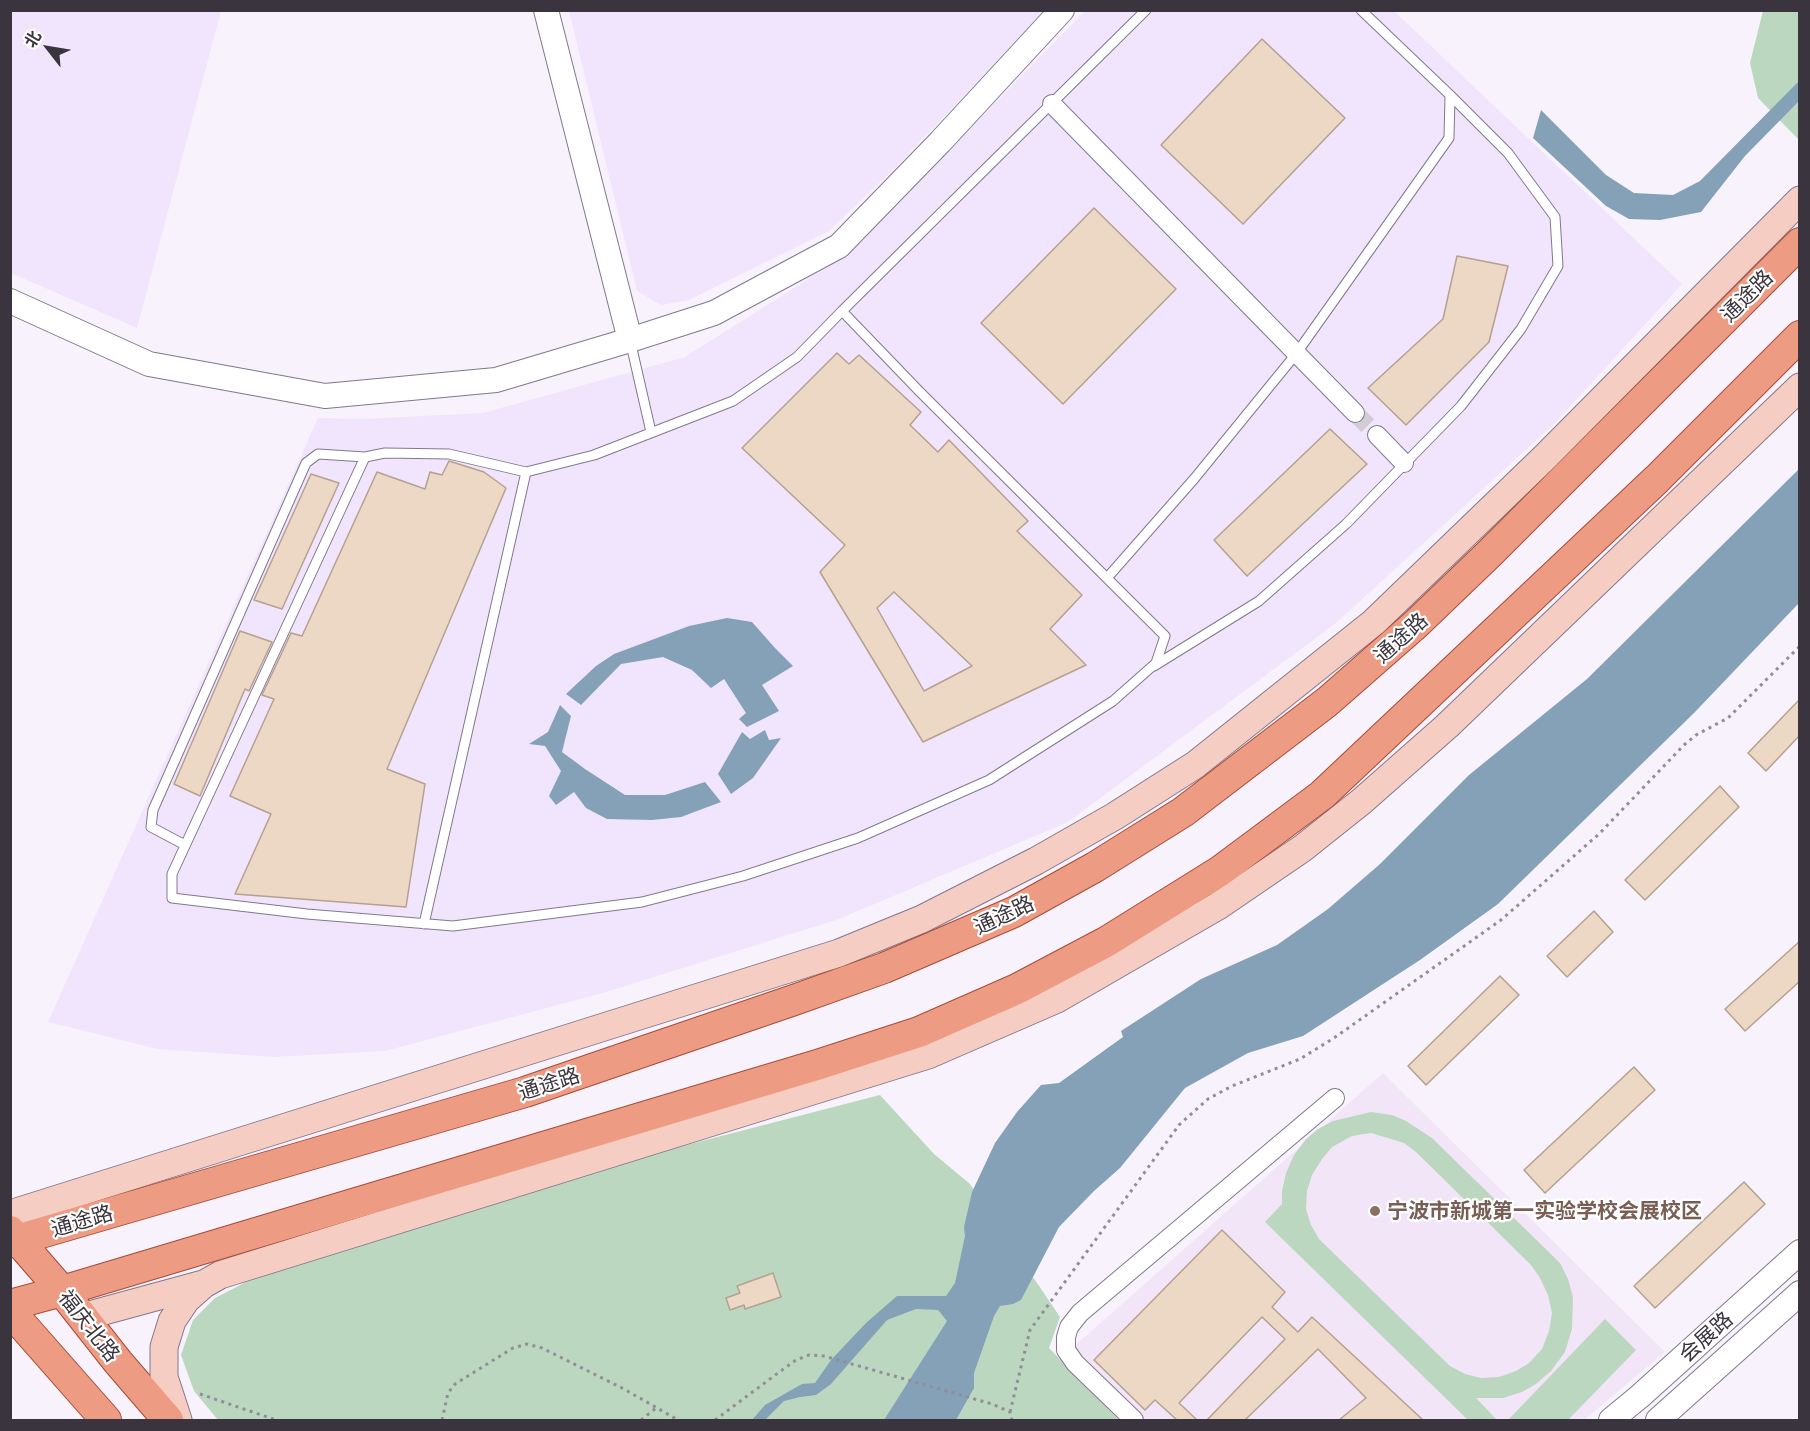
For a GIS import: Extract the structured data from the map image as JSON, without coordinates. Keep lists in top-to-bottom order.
{
  "streets": {
    "main road": ["通途路", "福庆北路"],
    "street": ["会展路"]
  },
  "crossings": [
    ["通途路", "福庆北路"]
  ],
  "places": ["宁波市新城第一实验学校会展校区"],
  "north": "top left"
}
